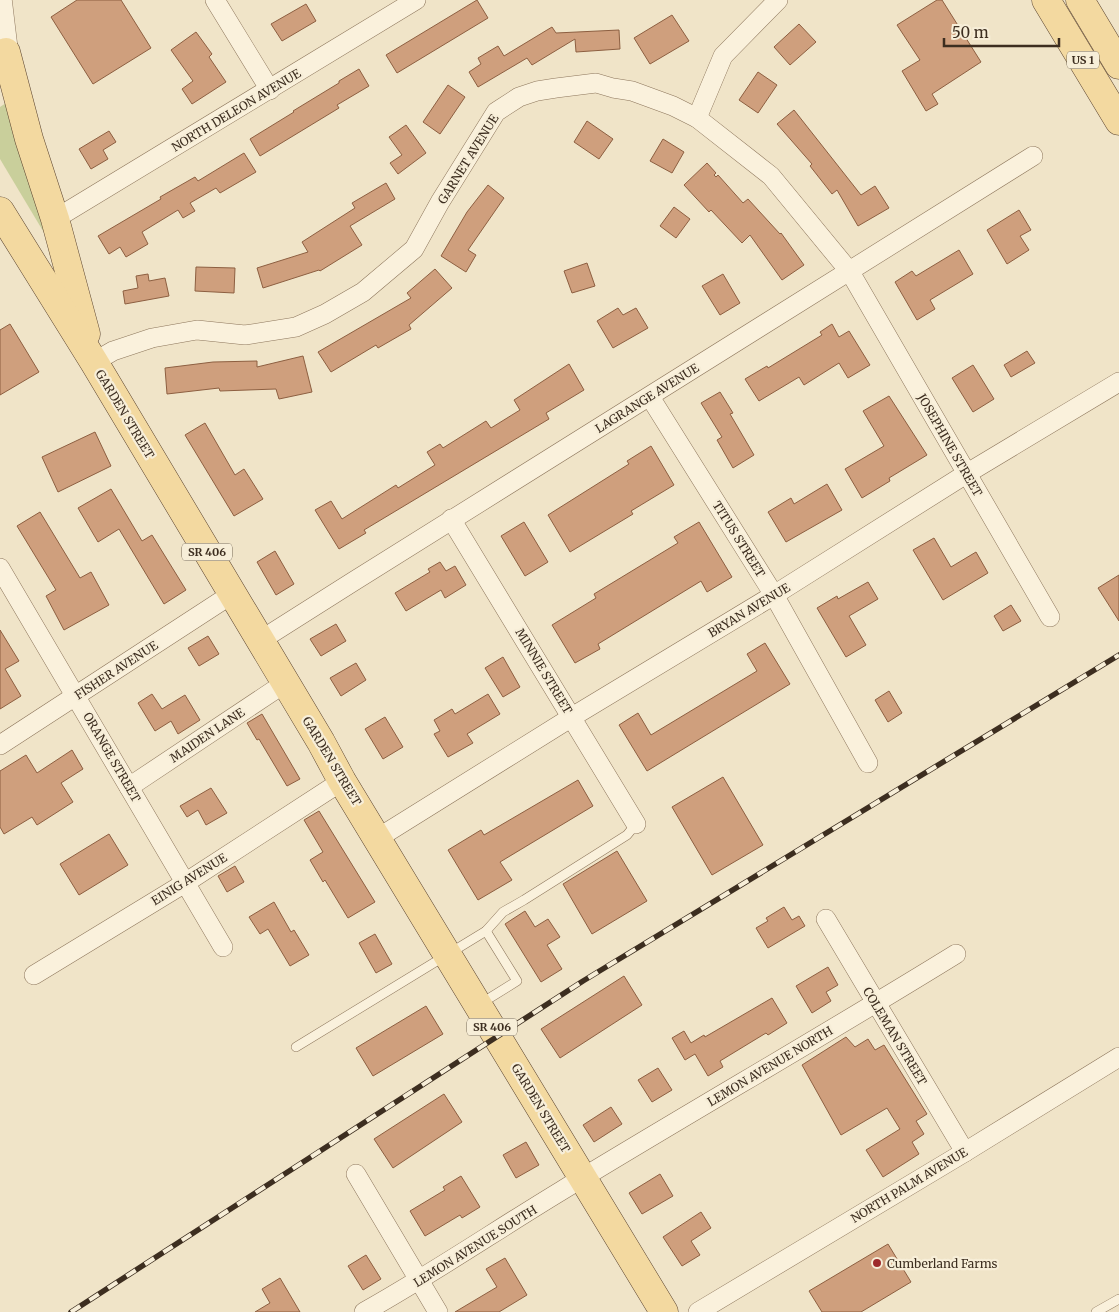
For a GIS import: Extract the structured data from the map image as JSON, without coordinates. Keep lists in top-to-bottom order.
{
  "streets": {
    "main road": ["US 1", "GARDEN STREET", "SR 406"],
    "street": [
      "NORTH DELEON AVENUE",
      "GARNET AVENUE",
      "LAGRANGE AVENUE",
      "JOSEPHINE STREET",
      "TITUS STREET",
      "BRYAN AVENUE",
      "FISHER AVENUE",
      "MINNIE STREET",
      "MAIDEN LANE",
      "ORANGE STREET",
      "EINIG AVENUE",
      "COLEMAN STREET",
      "LEMON AVENUE NORTH",
      "NORTH PALM AVENUE",
      "LEMON AVENUE SOUTH"
    ]
  },
  "crossings": [
    ["GARNET AVENUE", "LAGRANGE AVENUE"],
    ["GARNET AVENUE", "GARDEN STREET"],
    ["GARNET AVENUE", "JOSEPHINE STREET"],
    ["LAGRANGE AVENUE", "GARDEN STREET"],
    ["LAGRANGE AVENUE", "JOSEPHINE STREET"],
    ["LAGRANGE AVENUE", "TITUS STREET"],
    ["LAGRANGE AVENUE", "MINNIE STREET"],
    ["GARDEN STREET", "BRYAN AVENUE"],
    ["GARDEN STREET", "FISHER AVENUE"],
    ["GARDEN STREET", "MAIDEN LANE"],
    ["GARDEN STREET", "EINIG AVENUE"],
    ["GARDEN STREET", "LEMON AVENUE NORTH"],
    ["GARDEN STREET", "LEMON AVENUE SOUTH"],
    ["JOSEPHINE STREET", "BRYAN AVENUE"],
    ["TITUS STREET", "BRYAN AVENUE"],
    ["BRYAN AVENUE", "MINNIE STREET"],
    ["FISHER AVENUE", "ORANGE STREET"],
    ["MAIDEN LANE", "ORANGE STREET"],
    ["ORANGE STREET", "EINIG AVENUE"],
    ["COLEMAN STREET", "LEMON AVENUE NORTH"],
    ["COLEMAN STREET", "NORTH PALM AVENUE"],
    ["LEMON AVENUE NORTH", "LEMON AVENUE SOUTH"]
  ],
  "places": ["Cumberland Farms"],
  "scale_bar": "50 m"
}
